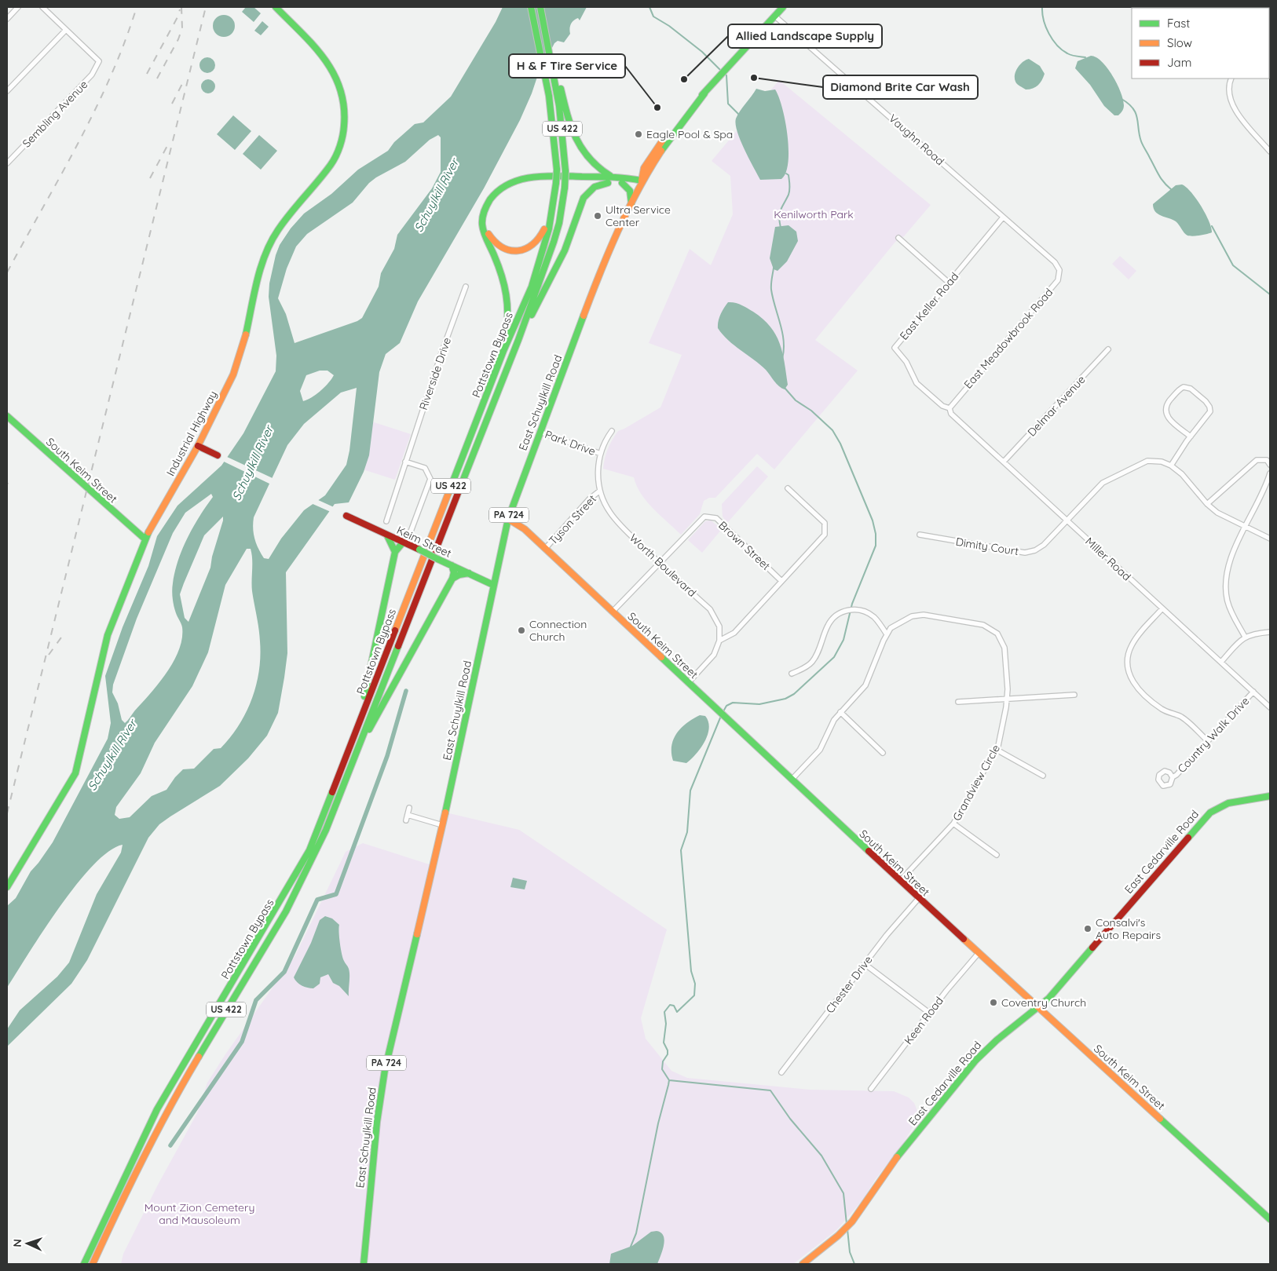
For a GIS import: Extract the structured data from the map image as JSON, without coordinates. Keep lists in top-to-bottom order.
{
  "streets": {
    "main road": [
      "US 422",
      "Pottstown Bypass",
      "East Schuylkill Road",
      "Industrial Highway",
      "South Keim Street",
      "PA 724",
      "Keim Street",
      "East Cedarville Road"
    ],
    "street": [
      "Sembling Avenue",
      "Vaughn Road",
      "East Keller Road",
      "East Meadowbrook Road",
      "Riverside Drive",
      "Delmar Avenue",
      "Park Drive",
      "Tyson Street",
      "Brown Street",
      "Dimity Court",
      "Miller Road",
      "Worth Boulevard",
      "Country Walk Drive",
      "Grandview Circle",
      "Chester Drive",
      "Keen Road"
    ]
  },
  "crossings": [
    ["US 422", "Pottstown Bypass"],
    ["Vaughn Road", "East Keller Road"],
    ["Vaughn Road", "East Meadowbrook Road"],
    ["Vaughn Road", "East Schuylkill Road"],
    ["East Keller Road", "East Meadowbrook Road"],
    ["East Keller Road", "Miller Road"],
    ["East Meadowbrook Road", "Miller Road"],
    ["East Schuylkill Road", "Park Drive"],
    ["East Schuylkill Road", "South Keim Street"],
    ["East Schuylkill Road", "Keim Street"],
    ["Delmar Avenue", "Miller Road"],
    ["Industrial Highway", "South Keim Street"],
    ["South Keim Street", "Tyson Street"],
    ["South Keim Street", "Grandview Circle"],
    ["South Keim Street", "East Cedarville Road"],
    ["South Keim Street", "Chester Drive"],
    ["South Keim Street", "Keen Road"],
    ["Tyson Street", "Worth Boulevard"],
    ["Brown Street", "Worth Boulevard"],
    ["Dimity Court", "Miller Road"],
    ["Miller Road", "Country Walk Drive"]
  ],
  "water": ["Schuylkill River"],
  "parks": ["Kenilworth Park", "Mount Zion Cemetery and Mausoleum"],
  "places": [
    "Diamond Brite Car Wash",
    "Allied Landscape Supply",
    "H & F Tire Service",
    "Eagle Pool & Spa",
    "Ultra Service Center",
    "Connection Church",
    "Consalvi's Auto Repairs",
    "Coventry Church"
  ],
  "legend": ["Fast", "Slow", "Jam"],
  "north": "left"
}
